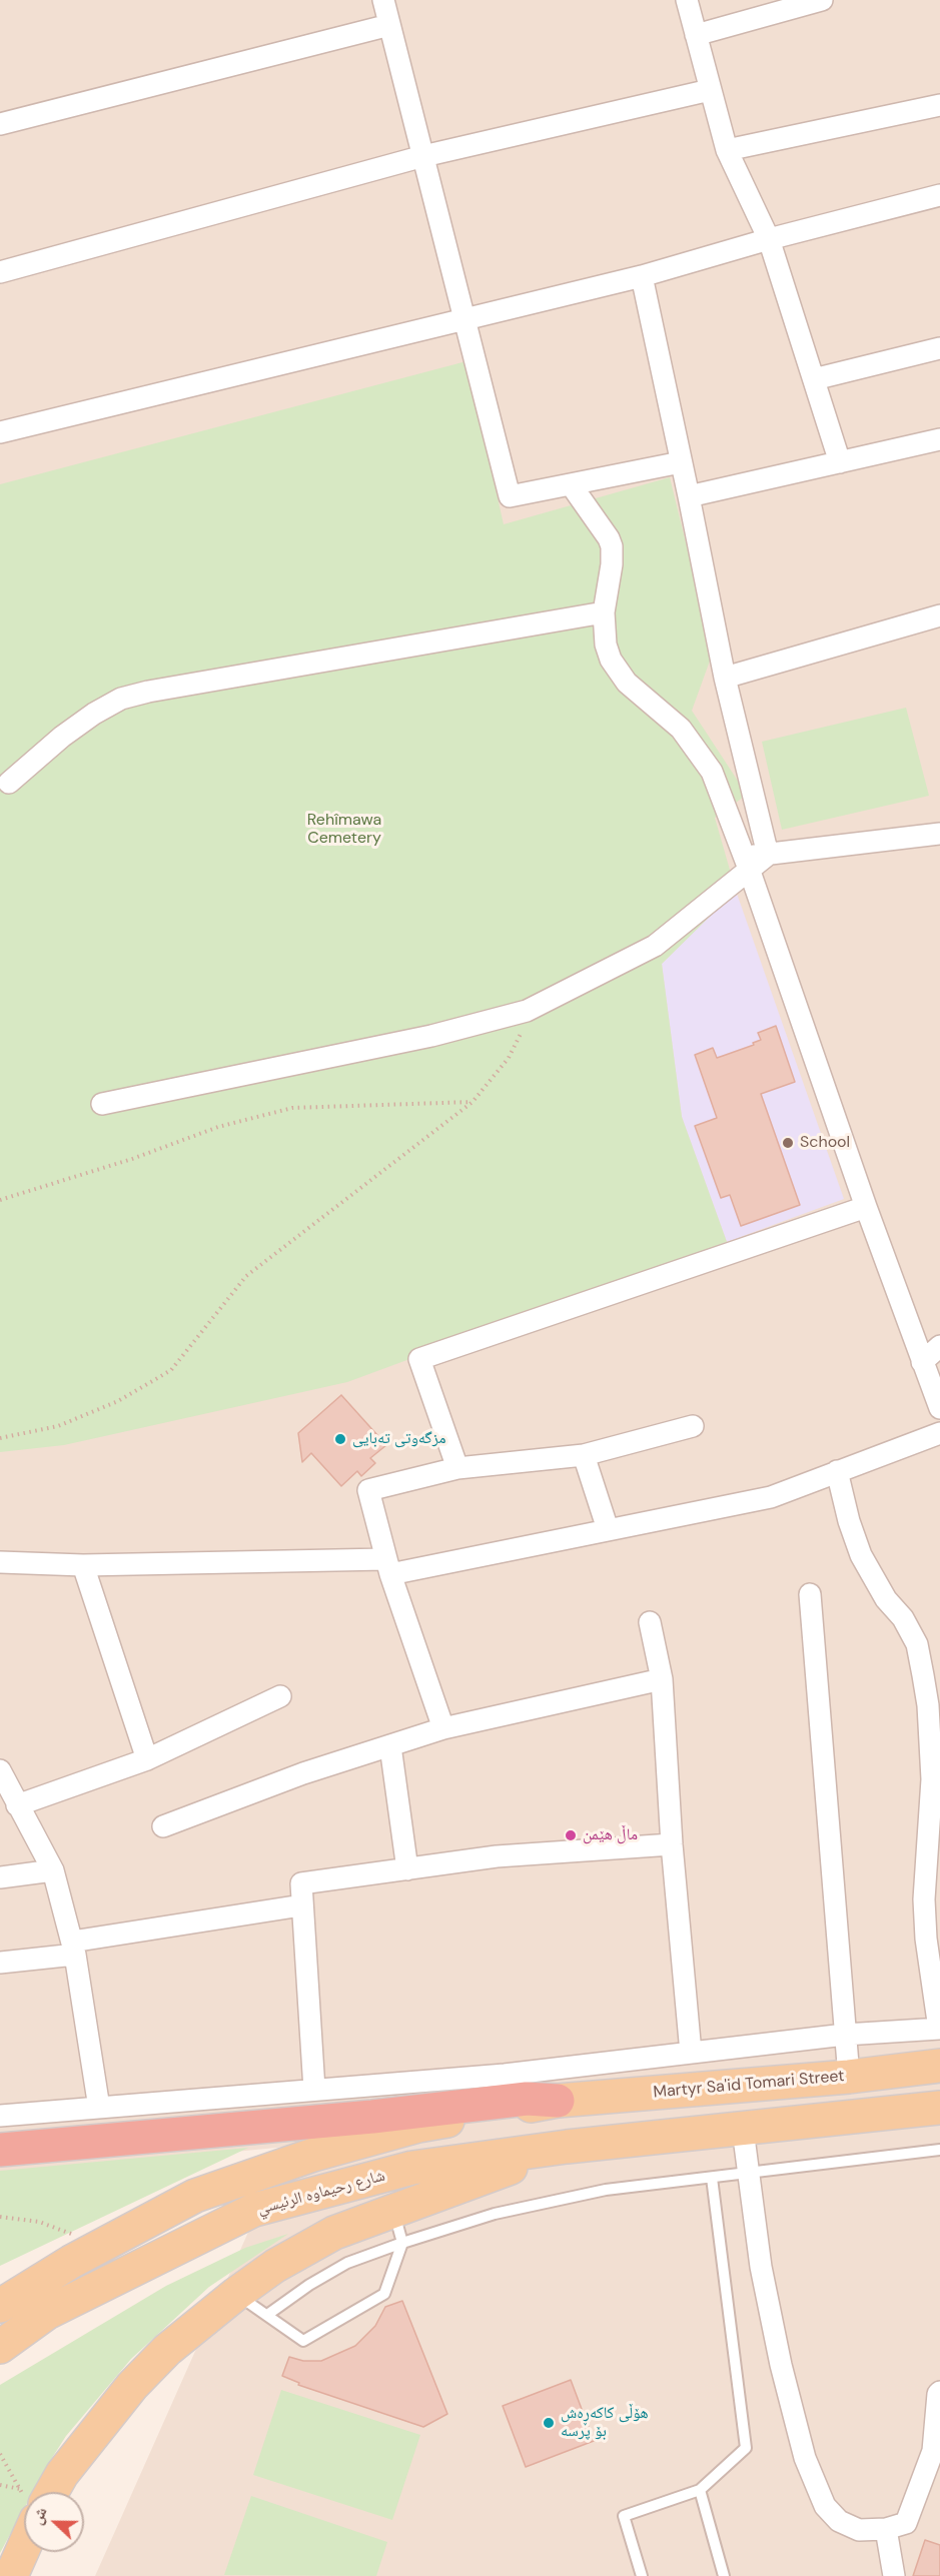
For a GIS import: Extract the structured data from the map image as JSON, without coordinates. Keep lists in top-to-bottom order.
{
  "streets": {
    "main road": ["Martyr Sa'id Tomari Street", "شارع رحيماوه الرئيسي"]
  },
  "crossings": [
    ["Martyr Sa'id Tomari Street", "شارع رحيماوه الرئيسي"]
  ],
  "parks": ["Rehîmawa Cemetery"],
  "places": [
    "School",
    "مزگەوتی تەبایی",
    "ماڵ هێمن",
    "هۆڵی کاکەڕەش بۆ پرسە"
  ],
  "north": "left"
}
